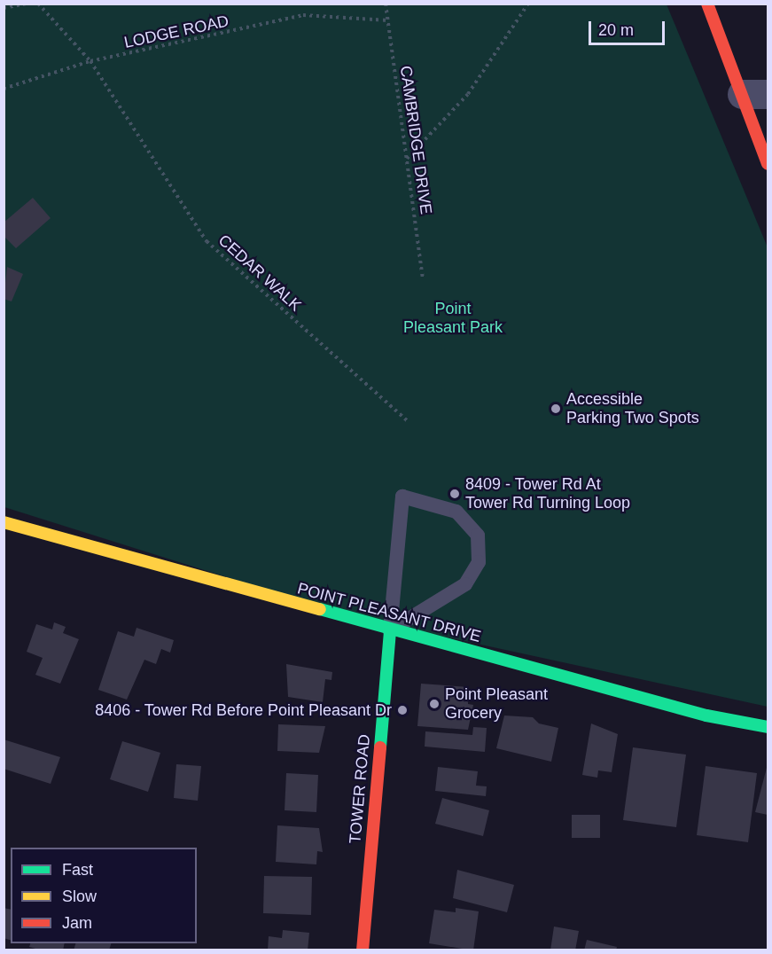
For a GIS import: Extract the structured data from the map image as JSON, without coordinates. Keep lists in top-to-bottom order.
{
  "streets": {
    "street": ["POINT PLEASANT DRIVE", "TOWER ROAD"],
    "path": ["LODGE ROAD", "CAMBRIDGE DRIVE", "CEDAR WALK"]
  },
  "crossings": [
    ["LODGE ROAD", "CAMBRIDGE DRIVE"],
    ["LODGE ROAD", "CEDAR WALK"],
    ["POINT PLEASANT DRIVE", "TOWER ROAD"]
  ],
  "parks": ["Point Pleasant Park"],
  "places": [
    "Accessible Parking Two Spots",
    "8409 - Tower Rd At Tower Rd Turning Loop",
    "Point Pleasant Grocery",
    "8406 - Tower Rd Before Point Pleasant Dr"
  ],
  "legend": ["Fast", "Slow", "Jam"],
  "scale_bar": "20 m"
}
